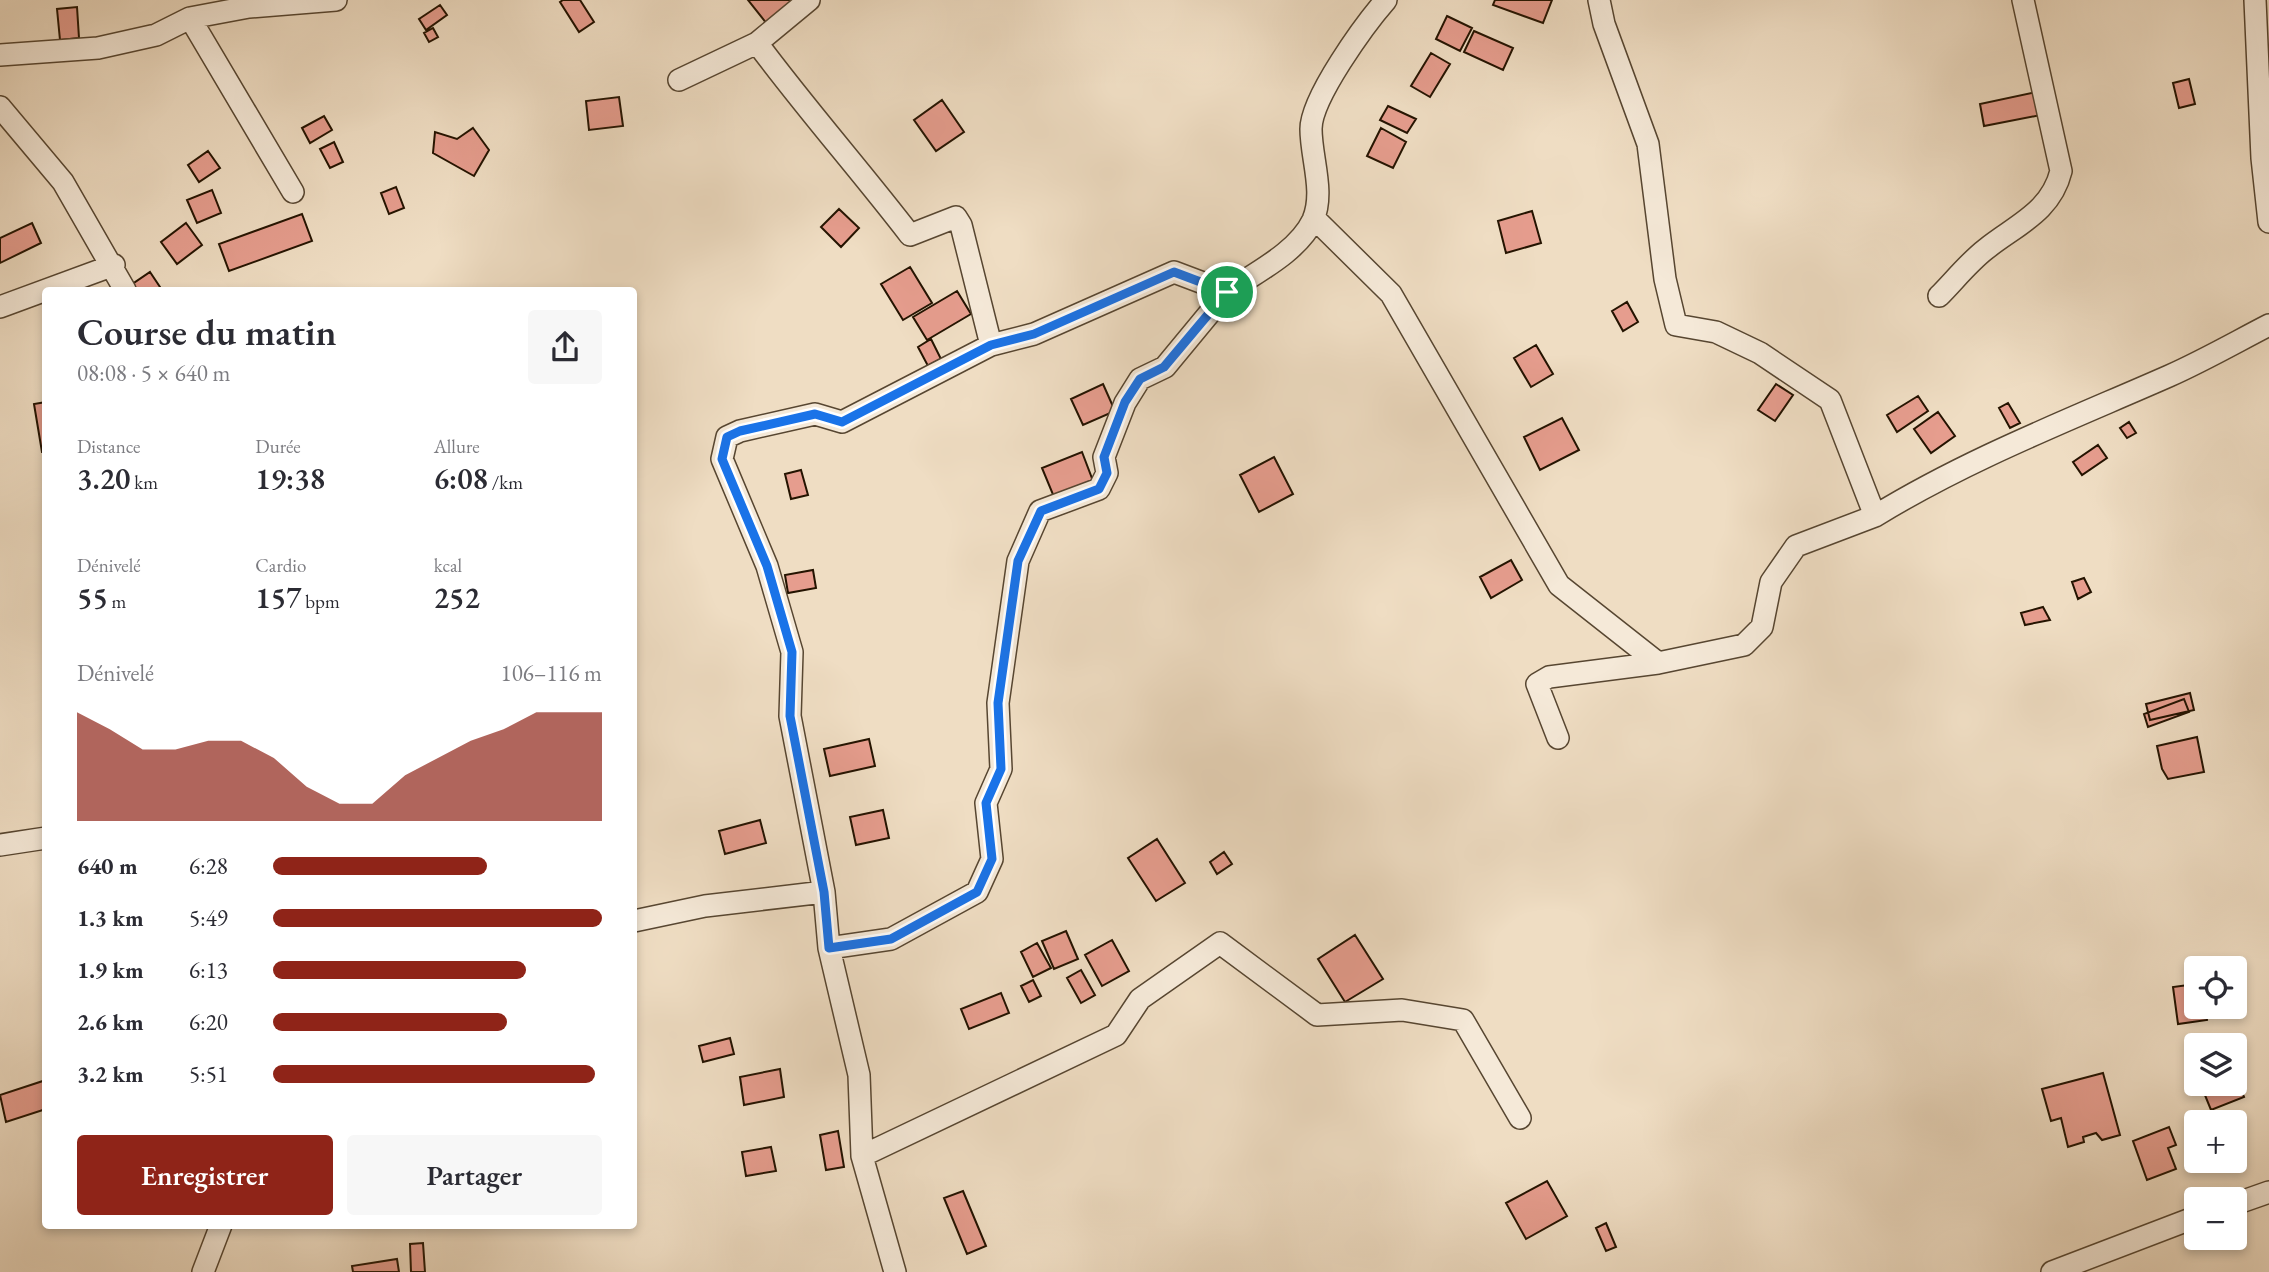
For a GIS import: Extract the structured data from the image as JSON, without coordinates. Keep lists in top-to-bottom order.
{
  "page": {
    "heading": ["Course du matin", "08:08 · 5 × 640 m"],
    "stats": [
      ["Distance", "3.20 km"],
      ["Durée", "19:38"],
      ["Allure", "6:08 /km"],
      ["Dénivelé", "55 m"],
      ["Cardio", "157 bpm"],
      ["kcal", "252"]
    ],
    "chart": ["Dénivelé", "106–116 m"],
    "list": [
      {
        "name": "640 m",
        "note": "6:28"
      },
      {
        "name": "1.3 km",
        "note": "5:49"
      },
      {
        "name": "1.9 km",
        "note": "6:13"
      },
      {
        "name": "2.6 km",
        "note": "6:20"
      },
      {
        "name": "3.2 km",
        "note": "5:51"
      }
    ],
    "map_buttons": ["+", "−"],
    "buttons": ["Enregistrer", "Partager"]
  }
}
